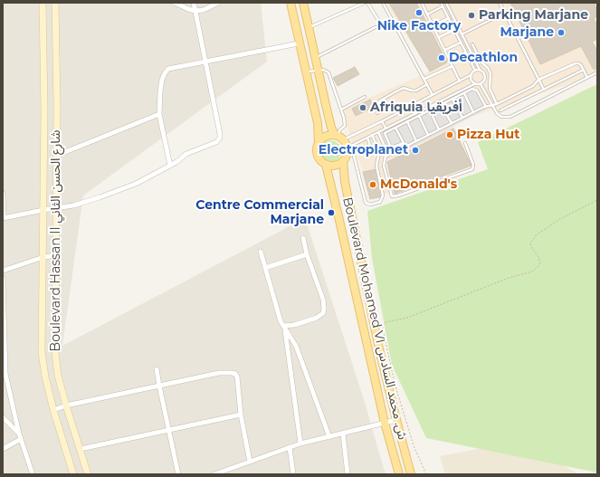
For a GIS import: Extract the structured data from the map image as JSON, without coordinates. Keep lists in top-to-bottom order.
{
  "streets": {
    "main road": ["Boulevard Hassan II شارع الحسن الثاني", "Boulevard Mohamed VI ش. محمد السادس"]
  },
  "places": [
    "Nike Factory",
    "Parking Marjane",
    "Marjane",
    "Decathlon",
    "Afriquia أفريقيا",
    "Pizza Hut",
    "Electroplanet",
    "McDonald's",
    "Centre Commercial Marjane"
  ]
}
